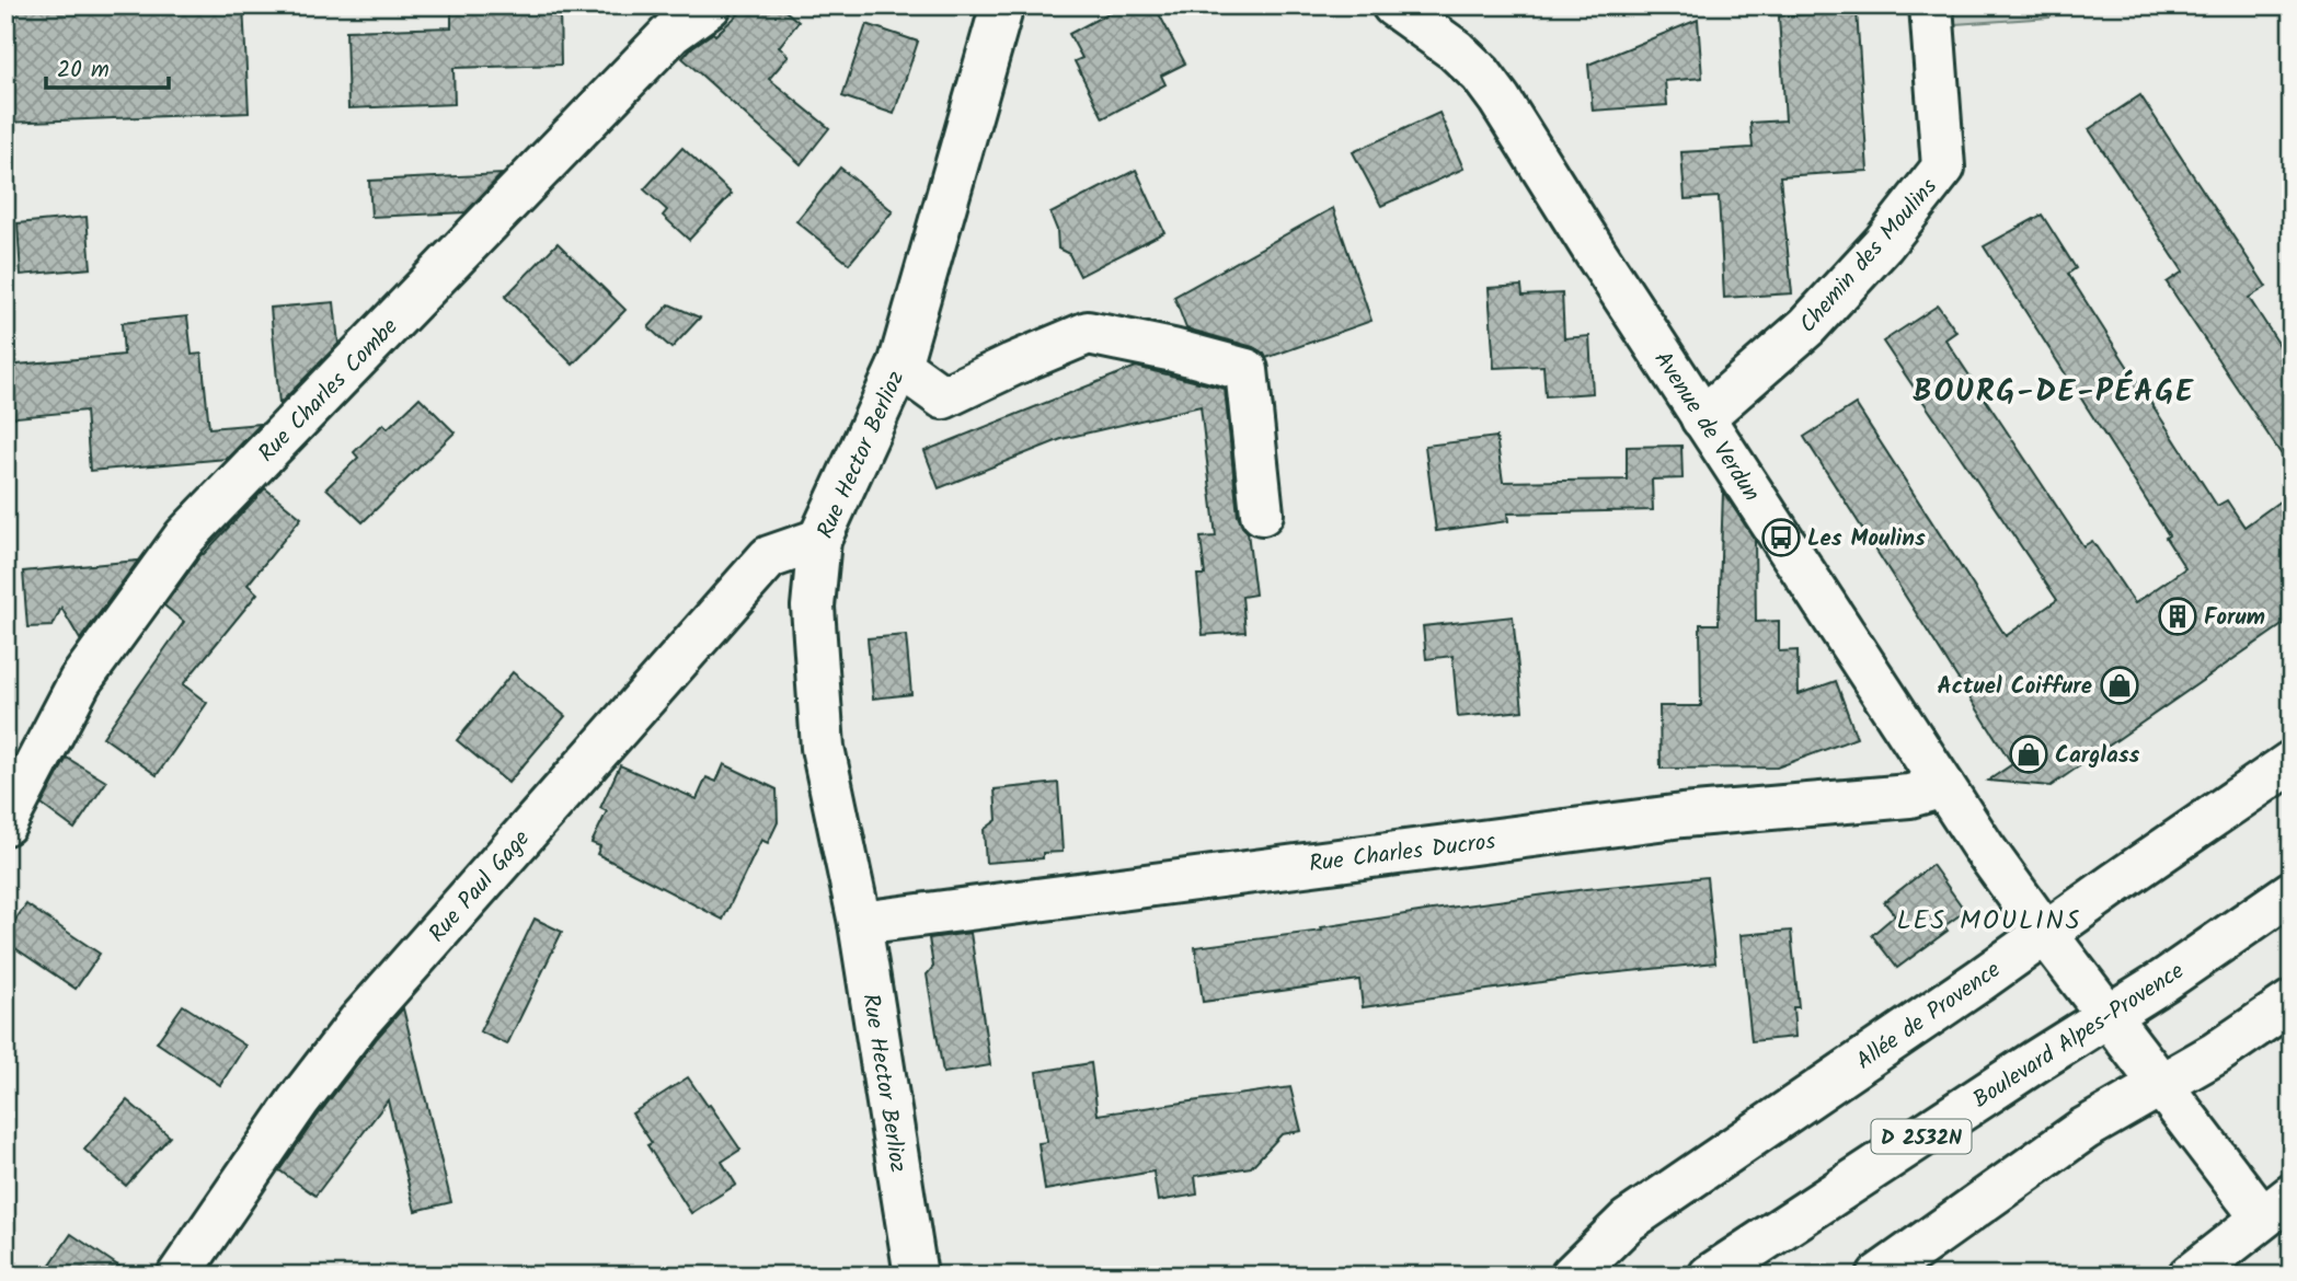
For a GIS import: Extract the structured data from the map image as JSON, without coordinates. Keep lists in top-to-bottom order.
{
  "streets": {
    "street": [
      "Chemin des Moulins",
      "Rue Charles Combe",
      "Avenue de Verdun",
      "Rue Hector Berlioz",
      "Rue Charles Ducros",
      "Rue Paul Gage",
      "Allée de Provence",
      "Boulevard Alpes-Provence",
      "D 2532N"
    ]
  },
  "crossings": [
    ["Chemin des Moulins", "Avenue de Verdun"],
    ["Avenue de Verdun", "Rue Charles Ducros"],
    ["Avenue de Verdun", "Allée de Provence"],
    ["Avenue de Verdun", "Boulevard Alpes-Provence"],
    ["Rue Hector Berlioz", "Rue Charles Ducros"],
    ["Rue Hector Berlioz", "Rue Paul Gage"]
  ],
  "districts": ["BOURG-DE-PÉAGE", "LES MOULINS"],
  "places": {
    "bus stop": ["Les Moulins"],
    "building": ["Forum"],
    "shop": ["Actuel Coiffure", "Carglass"]
  },
  "scale_bar": "20 m"
}
